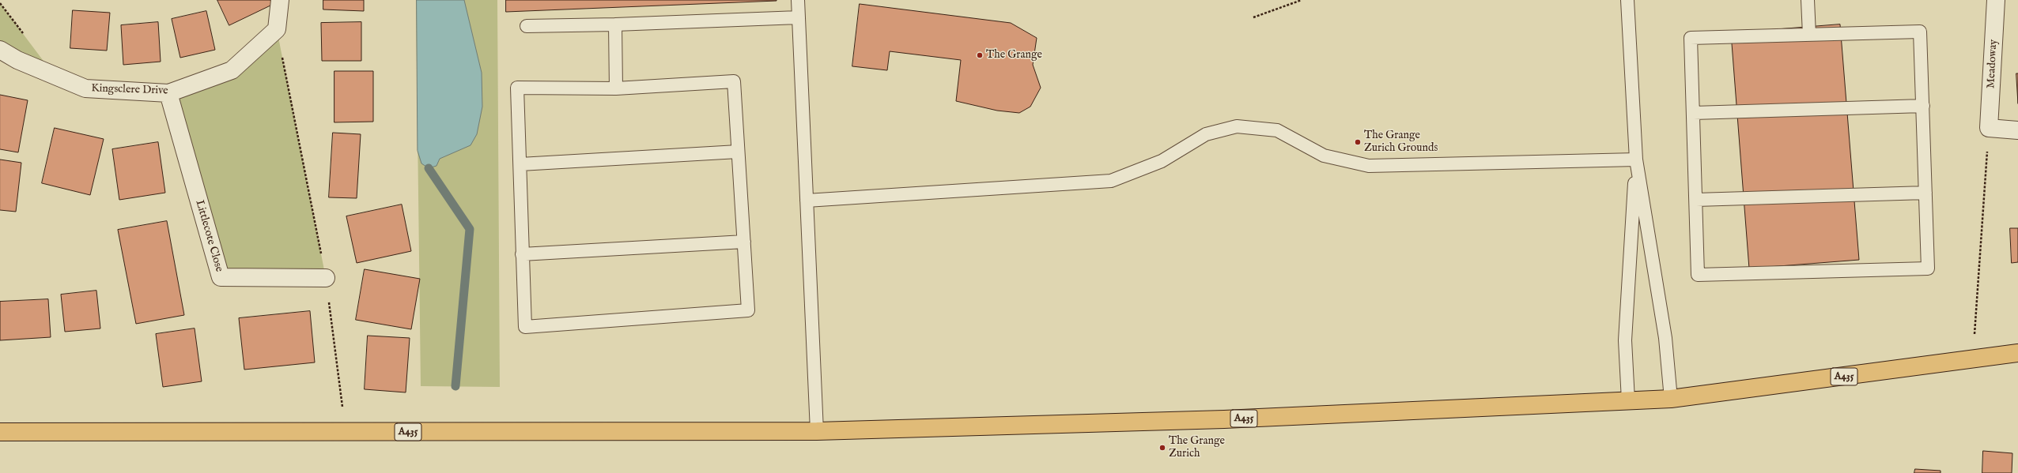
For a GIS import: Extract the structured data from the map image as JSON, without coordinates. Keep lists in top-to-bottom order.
{
  "streets": {
    "main road": ["A435"],
    "street": ["Meadoway", "Kingsclere Drive", "Littlecote Close"]
  },
  "crossings": [
    ["Kingsclere Drive", "Littlecote Close"]
  ],
  "places": ["The Grange", "The Grange Zurich Grounds", "The Grange Zurich"]
}
